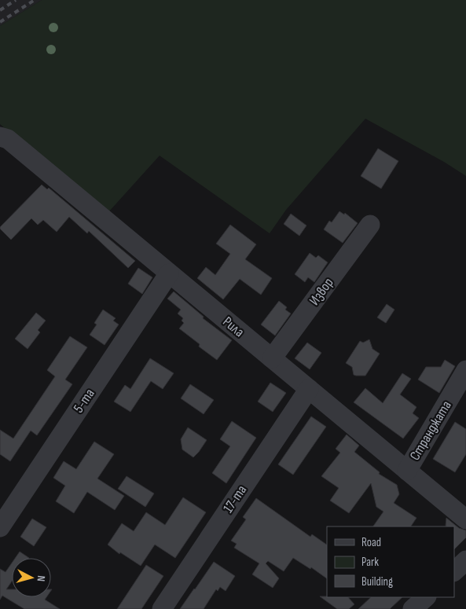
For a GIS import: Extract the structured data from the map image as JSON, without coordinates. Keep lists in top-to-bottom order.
{
  "streets": {
    "street": [
      "Извор",
      "Рила",
      "5-та",
      "Странджата",
      "17-та"
    ]
  },
  "crossings": [
    ["Извор", "Рила"],
    ["Рила", "5-та"],
    ["Рила", "Странджата"],
    ["Рила", "17-та"]
  ],
  "legend": ["Road", "Park", "Building"],
  "north": "right"
}
